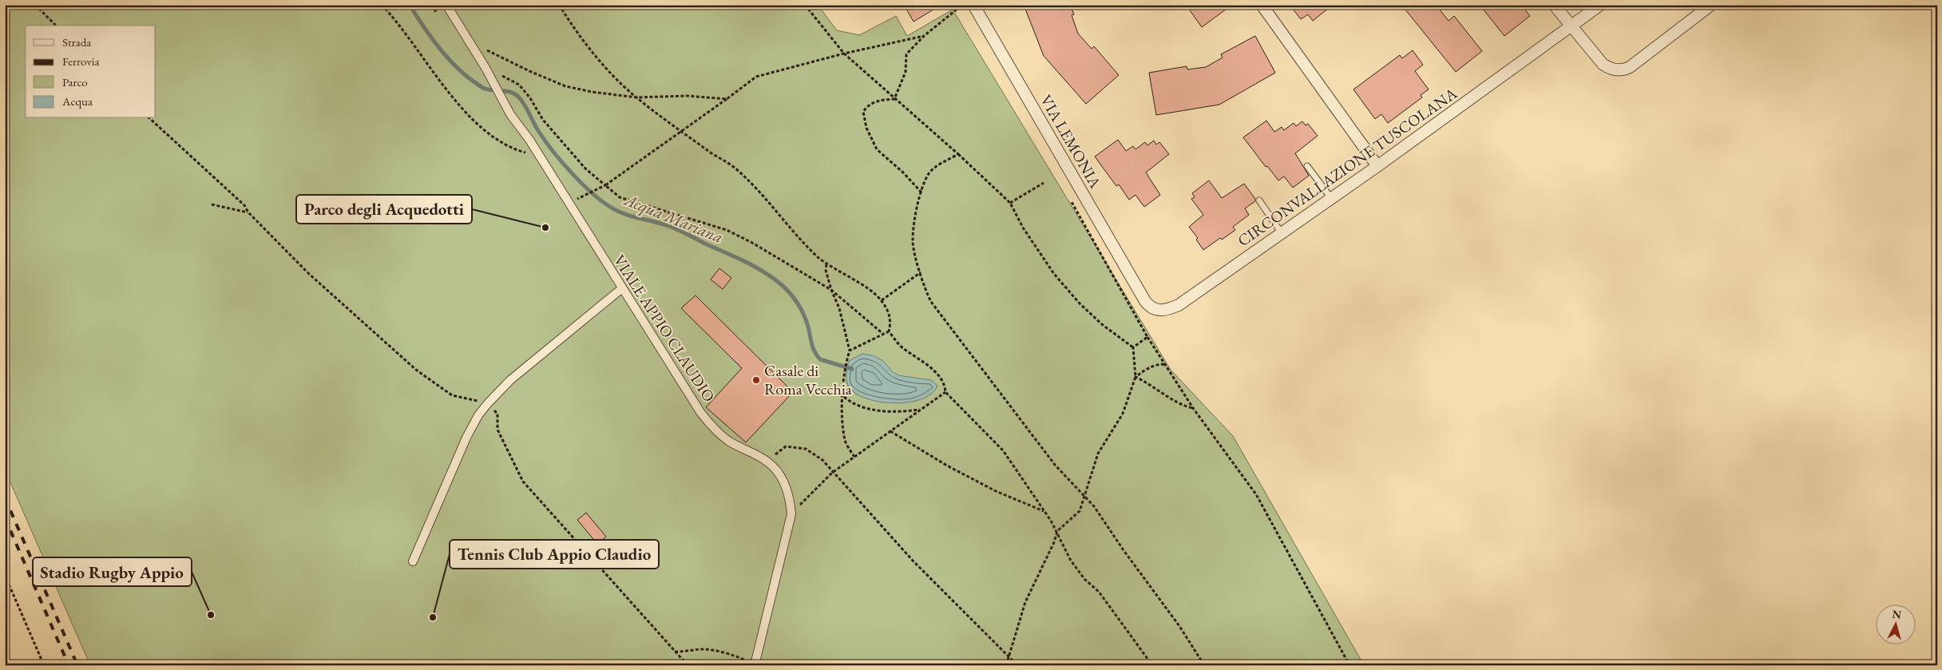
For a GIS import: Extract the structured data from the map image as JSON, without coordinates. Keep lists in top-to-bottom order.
{
  "streets": {
    "street": ["VIA LEMONIA", "CIRCONVALLAZIONE TUSCOLANA", "VIALE APPIO CLAUDIO"]
  },
  "crossings": [
    ["VIA LEMONIA", "CIRCONVALLAZIONE TUSCOLANA"]
  ],
  "water": ["Acqua Mariana"],
  "places": [
    "Parco degli Acquedotti",
    "Casale di Roma Vecchia",
    "Stadio Rugby Appio",
    "Tennis Club Appio Claudio"
  ],
  "legend": [
    "Strada",
    "Ferrovia",
    "Parco",
    "Acqua"
  ],
  "north": "top"
}
